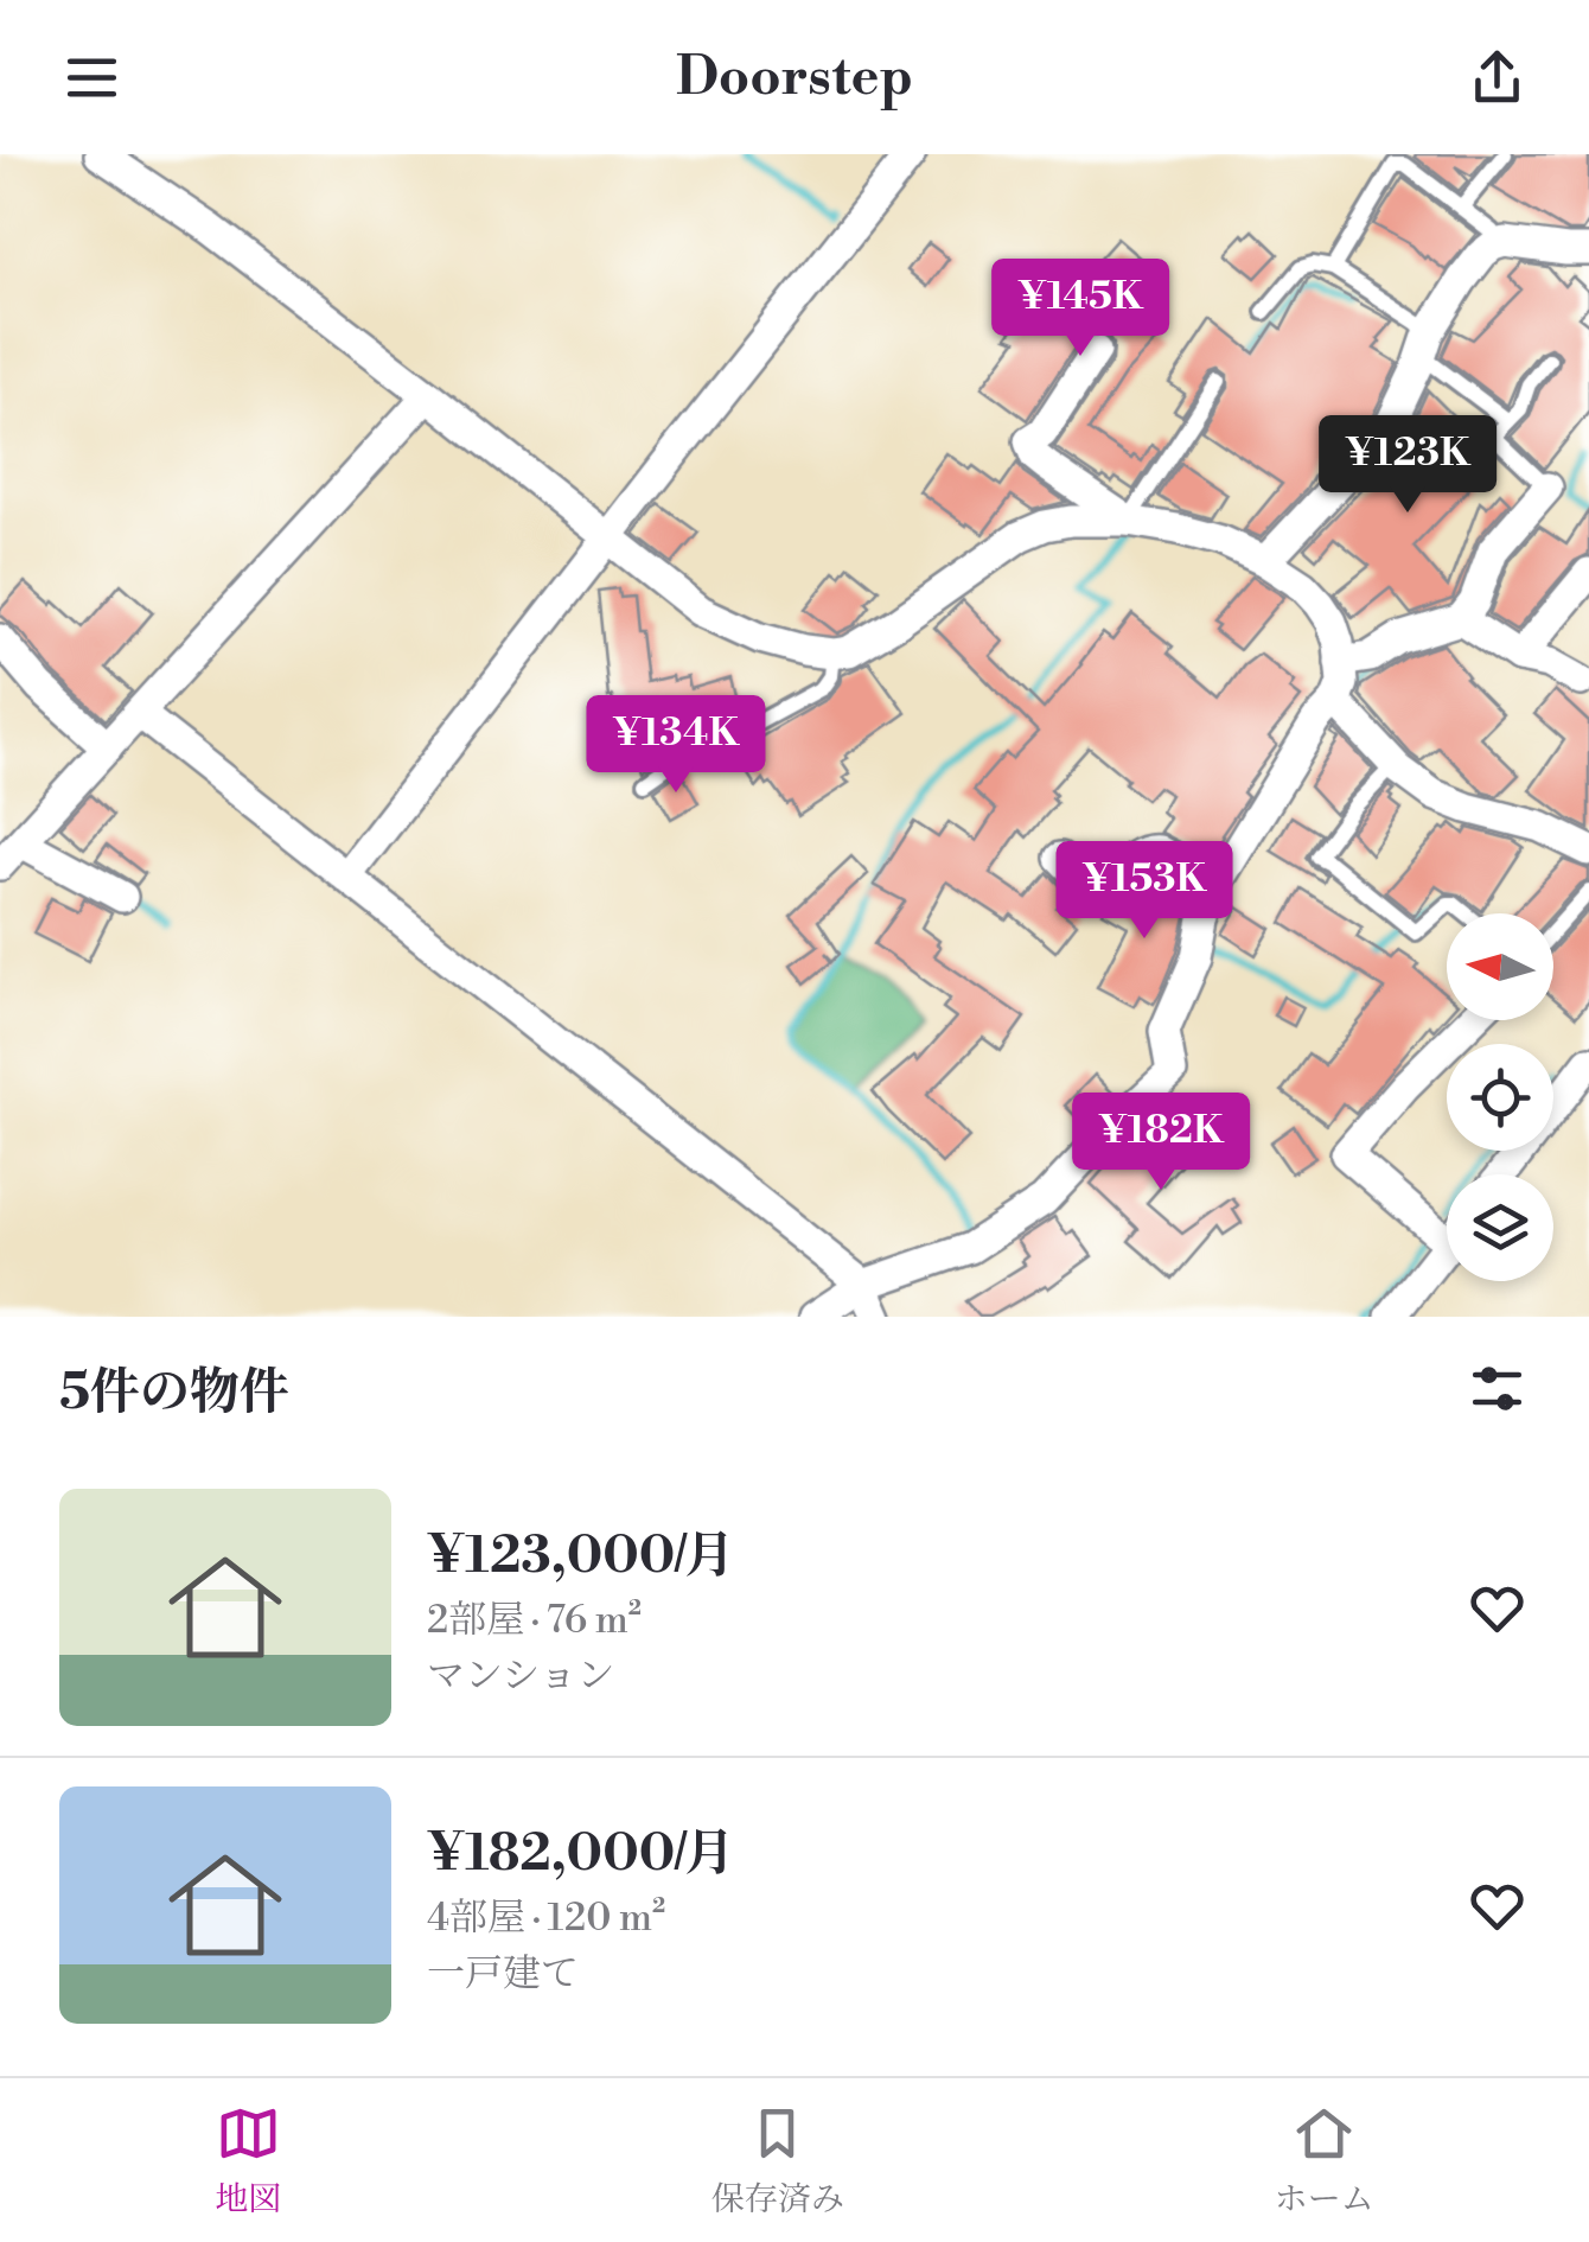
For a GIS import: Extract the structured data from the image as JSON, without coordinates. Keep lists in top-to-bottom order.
{
  "north": "left",
  "page": {
    "header": "Doorstep",
    "price": [
      "¥145K",
      "¥123K",
      "¥134K",
      "¥153K",
      "¥182K"
    ],
    "heading": "5件の物件",
    "list": [
      {
        "name": "¥123,000/月",
        "note": "2部屋 · 76 m² · マンション"
      },
      {
        "name": "¥182,000/月",
        "note": "4部屋 · 120 m² · 一戸建て"
      }
    ],
    "tabs": ["地図", "保存済み", "ホーム"]
  }
}
